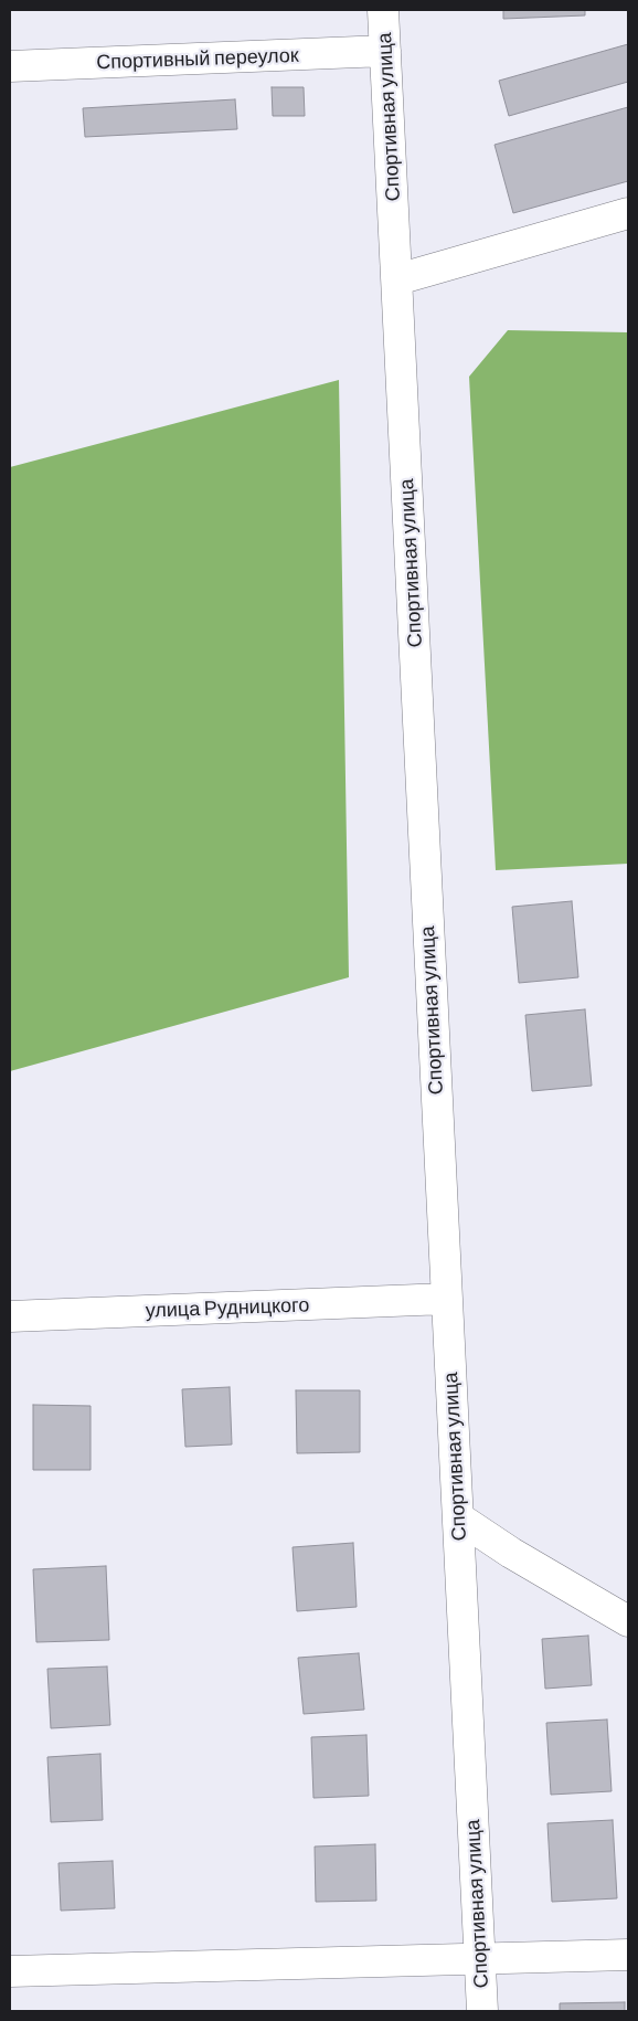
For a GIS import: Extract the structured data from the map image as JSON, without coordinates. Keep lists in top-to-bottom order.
{
  "streets": {
    "street": ["Спортивный переулок", "Спортивная улица", "улица Рудницкого"]
  },
  "crossings": [
    ["Спортивный переулок", "Спортивная улица"],
    ["Спортивная улица", "улица Рудницкого"]
  ]
}
